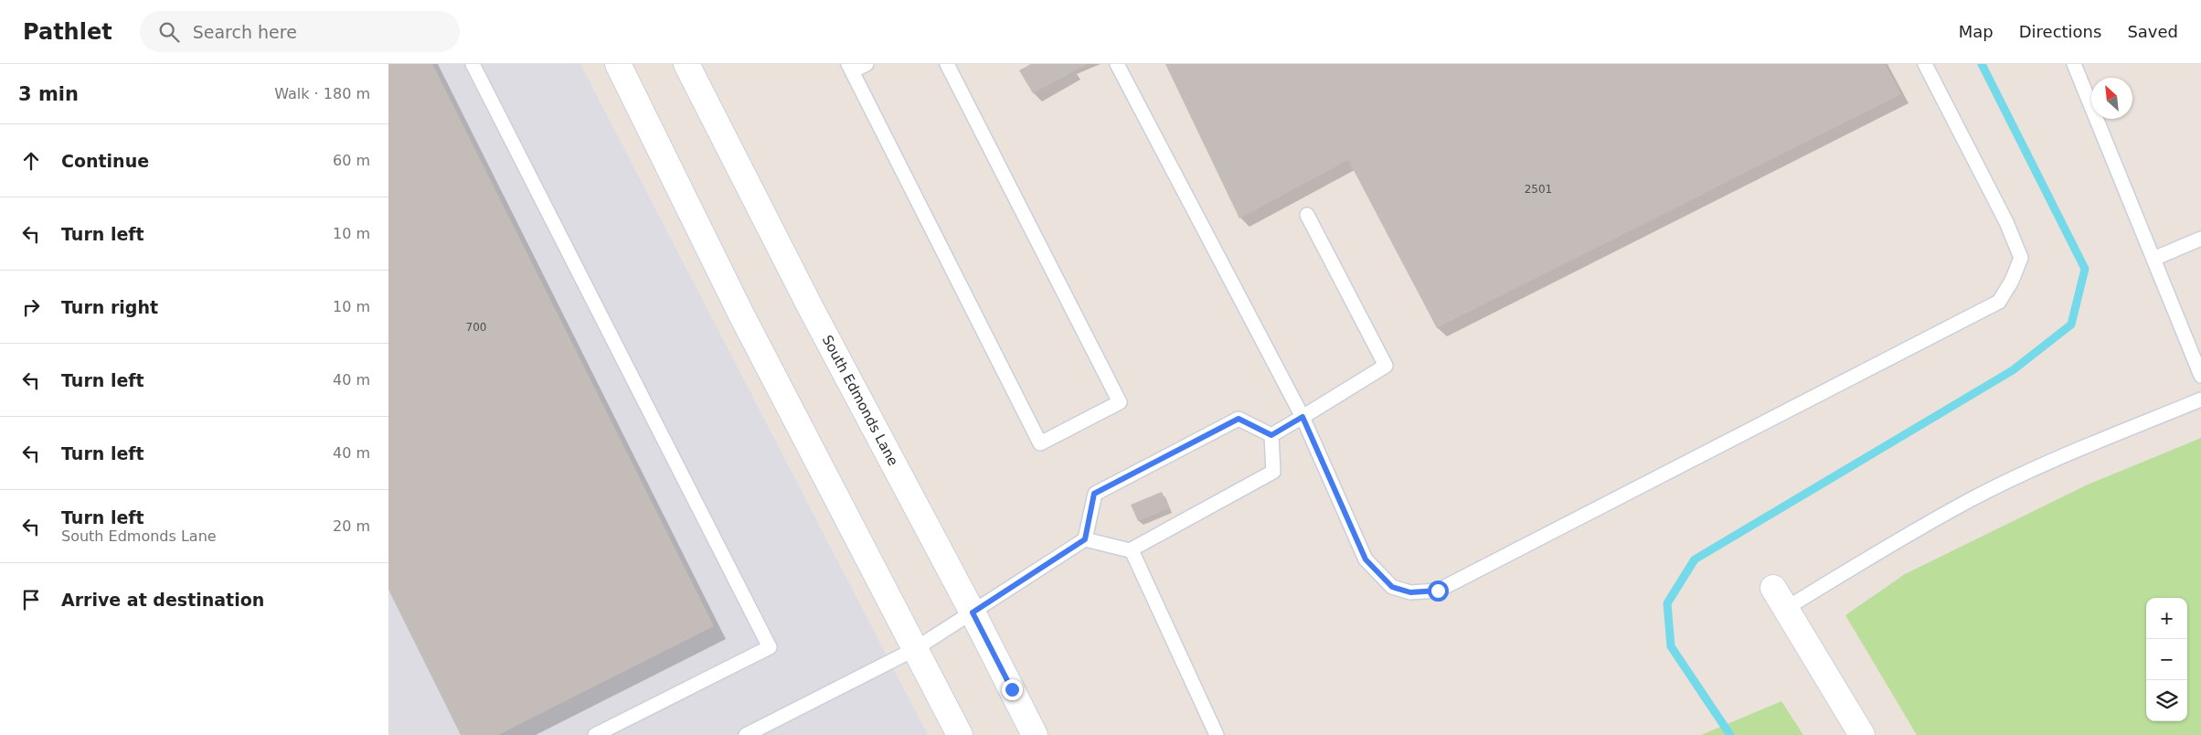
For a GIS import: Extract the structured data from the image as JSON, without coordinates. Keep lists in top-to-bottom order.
{
  "streets": {
    "main road": ["South Edmonds Lane"]
  },
  "house_numbers": ["2501", "700"],
  "north": "top left",
  "page": {
    "header": "Pathlet",
    "search": "Search here",
    "nav": ["Map", "Directions", "Saved"],
    "heading": ["3 min", "Walk · 180 m"],
    "list": [
      ["Continue", "60 m"],
      ["Turn left", "10 m"],
      ["Turn right", "10 m"],
      ["Turn left", "40 m"],
      ["Turn left", "40 m"],
      ["Turn left", "South Edmonds Lane", "20 m"],
      "Arrive at destination"
    ],
    "map_buttons": ["+", "−"]
  }
}
